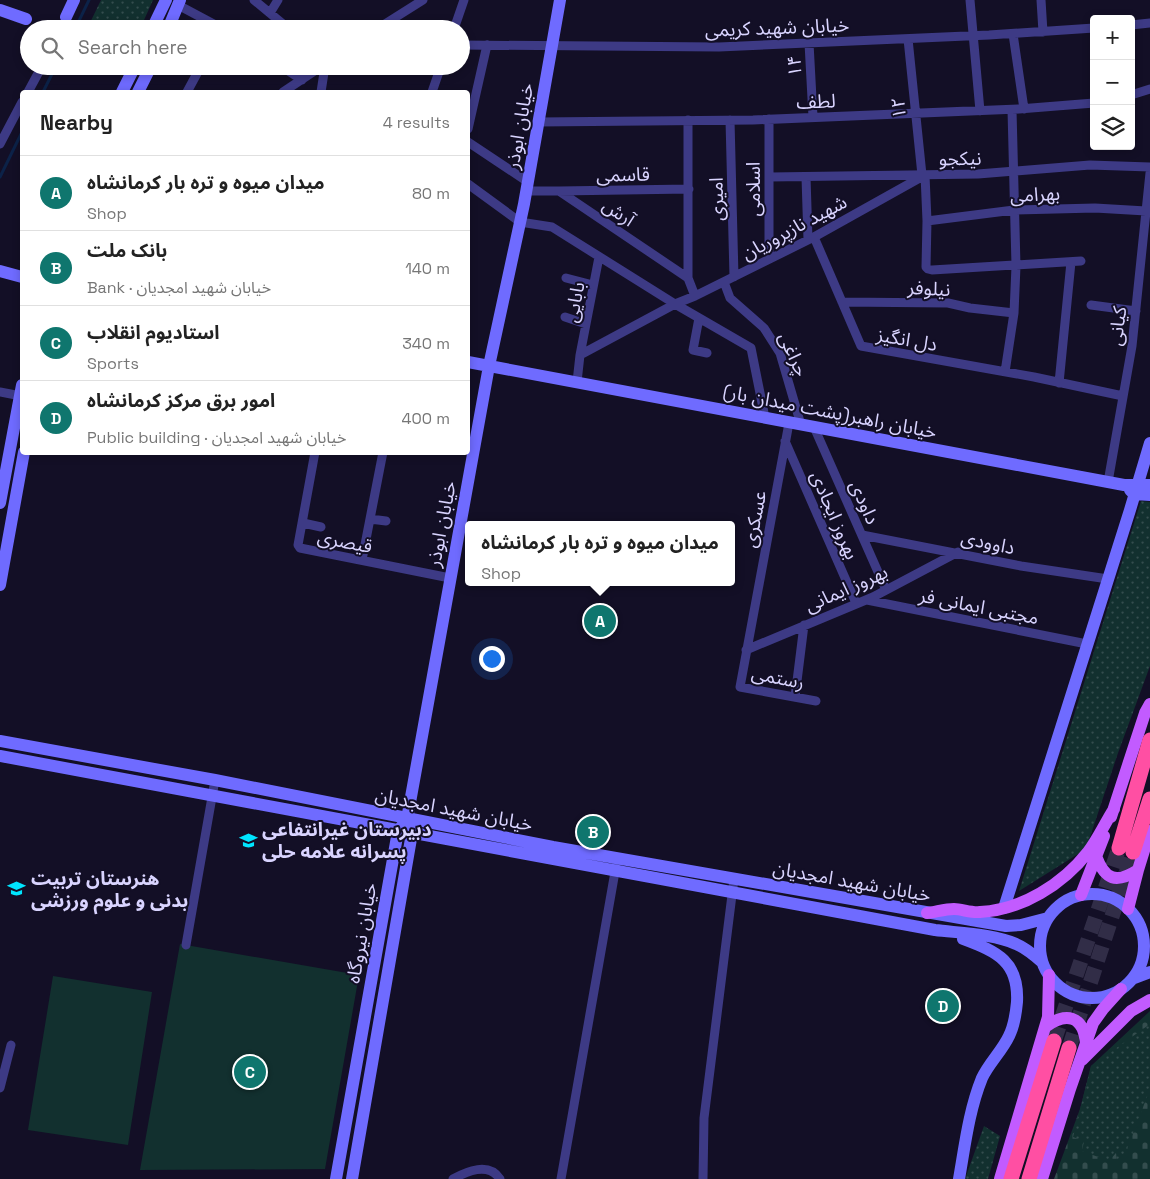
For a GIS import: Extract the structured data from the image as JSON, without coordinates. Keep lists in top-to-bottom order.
{
  "streets": {
    "main road": [
      "خیابان ابوذر",
      "خیابان راهبر(پشت میدان بار)",
      "خیابان شهید امجدیان",
      "خیابان نیروگاه"
    ],
    "street": [
      "خیابان شهید کریمی",
      "۱۴",
      "لطف",
      "۱۲",
      "نیکجو",
      "قاسمی",
      "اسلامی",
      "بهرامی",
      "امیری",
      "آرش",
      "شهید نازپروریان",
      "نیلوفر",
      "بابایی",
      "کیانی",
      "دل انگیز",
      "چراغی",
      "داودی",
      "بهروز ایجادی",
      "عسکری",
      "قیصری",
      "داوودی",
      "بهروز ایمانی",
      "مجتبی ایمانی فر",
      "رستمی"
    ]
  },
  "crossings": [
    ["خیابان شهید کریمی", "۱۴"],
    ["خیابان شهید کریمی", "۱۲"],
    ["خیابان شهید کریمی", "خیابان ابوذر"],
    ["۱۴", "لطف"],
    ["لطف", "۱۲"],
    ["لطف", "خیابان ابوذر"],
    ["لطف", "اسلامی"],
    ["لطف", "امیری"],
    ["۱۲", "نیکجو"],
    ["۱۲", "شهید نازپروریان"],
    ["خیابان ابوذر", "خیابان راهبر(پشت میدان بار)"],
    ["خیابان ابوذر", "قیصری"],
    ["خیابان ابوذر", "خیابان شهید امجدیان"],
    ["خیابان ابوذر", "خیابان نیروگاه"],
    ["نیکجو", "اسلامی"],
    ["نیکجو", "شهید نازپروریان"],
    ["قاسمی", "آرش"],
    ["اسلامی", "شهید نازپروریان"],
    ["بهرامی", "کیانی"],
    ["امیری", "شهید نازپروریان"],
    ["شهید نازپروریان", "بابایی"],
    ["شهید نازپروریان", "دل انگیز"],
    ["شهید نازپروریان", "چراغی"],
    ["نیلوفر", "دل انگیز"],
    ["کیانی", "دل انگیز"],
    ["کیانی", "خیابان راهبر(پشت میدان بار)"],
    ["چراغی", "خیابان راهبر(پشت میدان بار)"],
    ["چراغی", "داودی"],
    ["چراغی", "عسکری"],
    ["خیابان راهبر(پشت میدان بار)", "داودی"],
    ["خیابان راهبر(پشت میدان بار)", "عسکری"],
    ["داودی", "عسکری"],
    ["داودی", "داوودی"],
    ["داودی", "بهروز ایمانی"],
    ["بهروز ایجادی", "عسکری"],
    ["بهروز ایجادی", "بهروز ایمانی"],
    ["بهروز ایجادی", "مجتبی ایمانی فر"],
    ["عسکری", "بهروز ایمانی"],
    ["عسکری", "رستمی"],
    ["داوودی", "بهروز ایمانی"],
    ["بهروز ایمانی", "مجتبی ایمانی فر"],
    ["بهروز ایمانی", "رستمی"],
    ["خیابان شهید امجدیان", "خیابان نیروگاه"]
  ],
  "places": {
    "school or university": ["دبیرستان غیرانتفاعی پسرانه علامه حلی", "هنرستان تربیت بدنی و علوم ورزشی"]
  },
  "page": {
    "map_buttons": ["+", "−"],
    "search": "Search here",
    "heading": ["Nearby", "4 results"],
    "list": [
      {
        "mark": "A",
        "name": "میدان میوه و تره بار کرمانشاه",
        "note": "Shop",
        "value": "80 m"
      },
      {
        "mark": "B",
        "name": "بانک ملت",
        "note": "Bank · خیابان شهید امجدیان",
        "value": "140 m"
      },
      {
        "mark": "C",
        "name": "استادیوم انقلاب",
        "note": "Sports",
        "value": "340 m"
      },
      {
        "mark": "D",
        "name": "امور برق مرکز کرمانشاه",
        "note": "Public building · خیابان شهید امجدیان",
        "value": "400 m"
      }
    ],
    "popup": ["میدان میوه و تره بار کرمانشاه", "Shop"],
    "pins": [
      "A",
      "B",
      "D",
      "C"
    ]
  }
}
